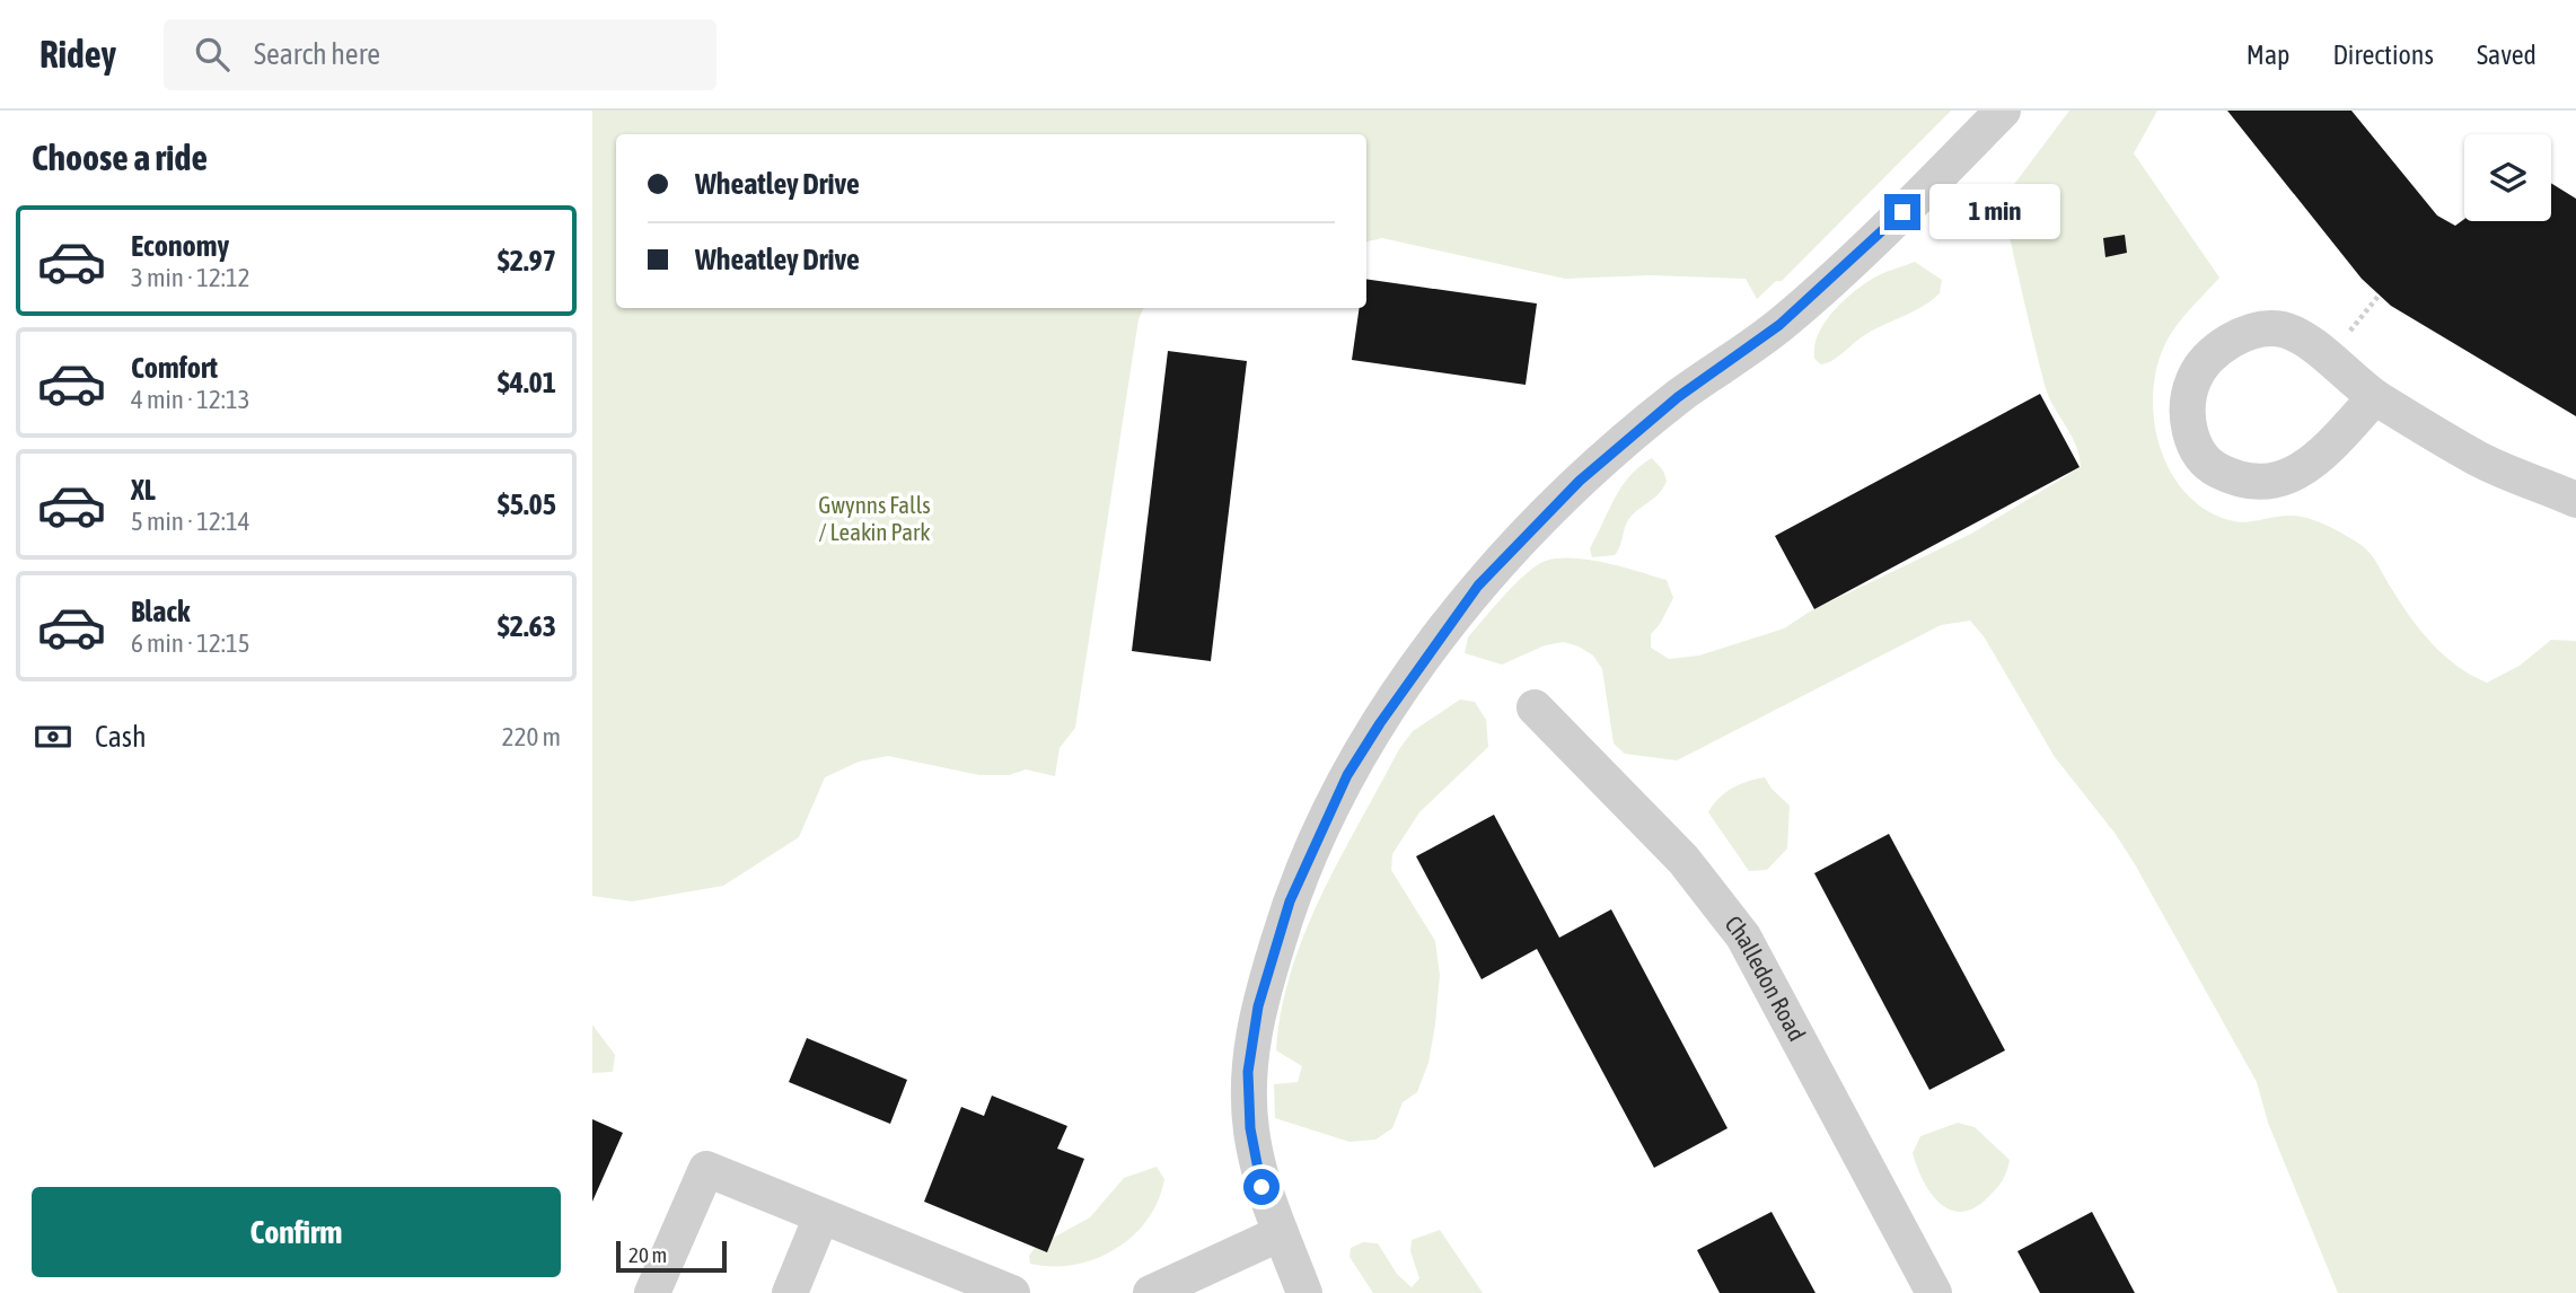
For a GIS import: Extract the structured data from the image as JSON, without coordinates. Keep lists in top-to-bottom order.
{
  "streets": {
    "street": ["Challedon Road"]
  },
  "parks": ["Gwynns Falls / Leakin Park"],
  "scale_bar": "20 m",
  "page": {
    "header": "Ridey",
    "search": "Search here",
    "nav": ["Map", "Directions", "Saved"],
    "heading": "Choose a ride",
    "banner": ["Wheatley Drive", "Wheatley Drive"],
    "bubble": "1 min",
    "list": [
      {
        "name": "Economy",
        "note": "3 min · 12:12",
        "value": "$2.97"
      },
      {
        "name": "Comfort",
        "note": "4 min · 12:13",
        "value": "$4.01"
      },
      {
        "name": "XL",
        "note": "5 min · 12:14",
        "value": "$5.05"
      },
      {
        "name": "Black",
        "note": "6 min · 12:15",
        "value": "$2.63"
      }
    ],
    "pay": ["Cash", "220 m"],
    "buttons": "Confirm",
    "scale": "20 m"
  }
}
